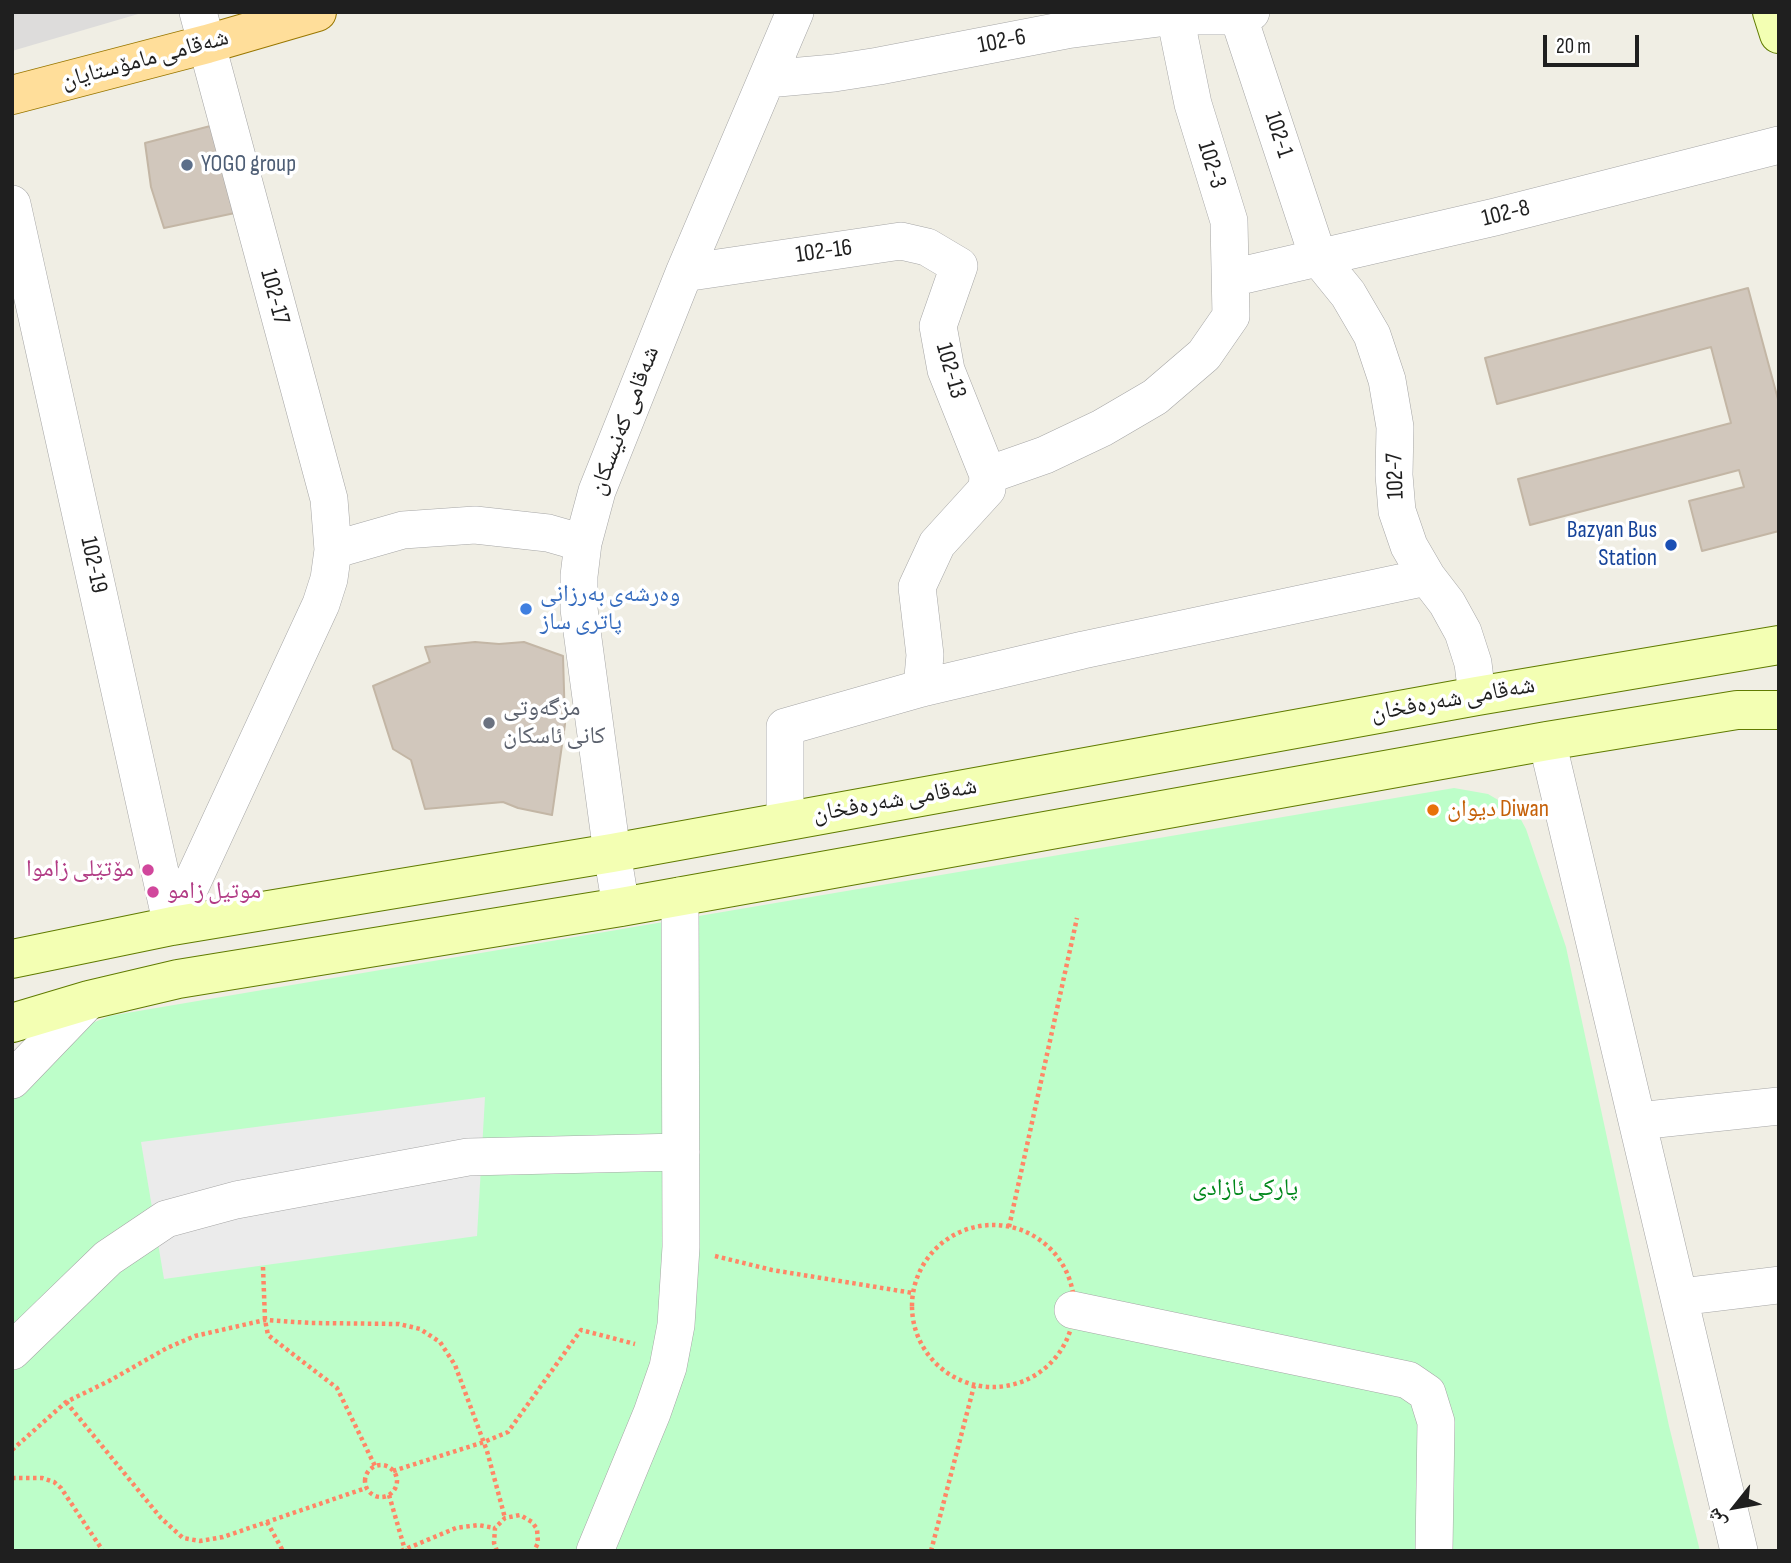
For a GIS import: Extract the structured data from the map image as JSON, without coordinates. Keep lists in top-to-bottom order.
{
  "streets": {
    "main road": ["شەقامی مامۆستایان", "شەقامی شەرەفخان"],
    "street": [
      "102-6",
      "102-1",
      "102-3",
      "102-8",
      "102-16",
      "102-17",
      "102-13",
      "شەقامی کەنیسکان",
      "102-7",
      "102-19"
    ]
  },
  "crossings": [
    ["102-6", "102-1"],
    ["102-6", "102-3"],
    ["102-6", "شەقامی کەنیسکان"],
    ["شەقامی مامۆستایان", "102-17"],
    ["102-1", "102-8"],
    ["102-1", "102-7"],
    ["102-3", "102-8"],
    ["102-3", "102-13"],
    ["102-8", "102-7"],
    ["102-16", "102-13"],
    ["102-16", "شەقامی کەنیسکان"],
    ["102-17", "102-19"],
    ["102-17", "شەقامی شەرەفخان"],
    ["شەقامی کەنیسکان", "شەقامی شەرەفخان"],
    ["102-7", "شەقامی شەرەفخان"],
    ["102-19", "شەقامی شەرەفخان"]
  ],
  "parks": ["پارکی ئازادی"],
  "places": [
    "YOGO group",
    "Bazyan Bus Station",
    "وەرشەی بەرزانی پاتری ساز",
    "مزگەوتی کانی ئاسکان",
    "دیوان Diwan",
    "مۆتێلی زاموا",
    "موتيل زامو"
  ],
  "scale_bar": "20 m",
  "north": "bottom left"
}
